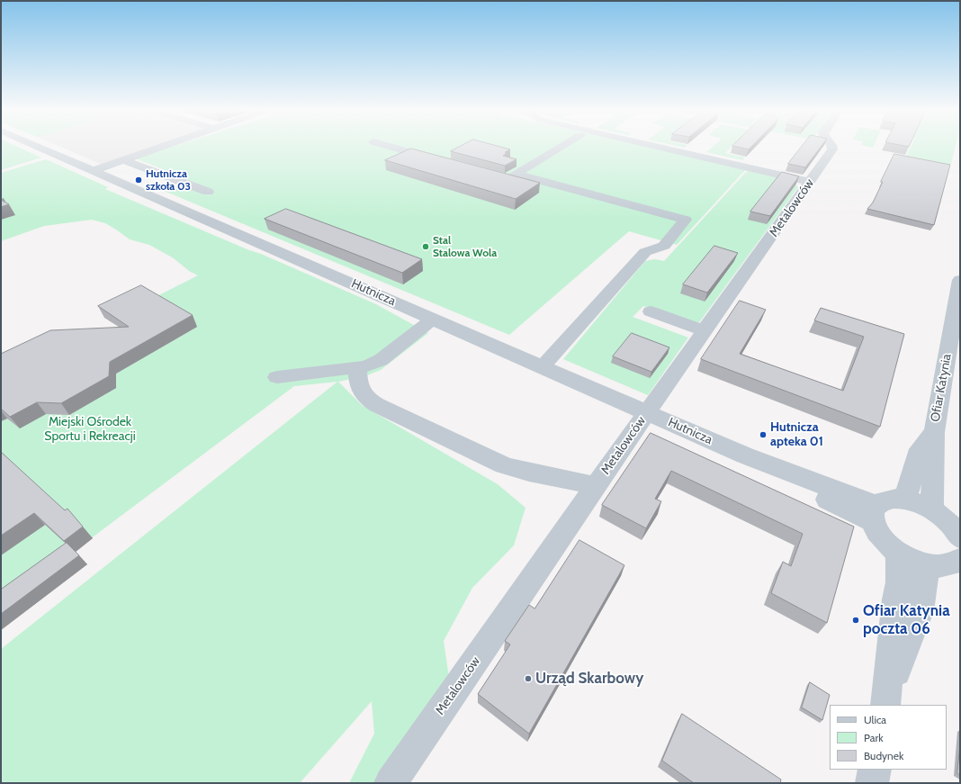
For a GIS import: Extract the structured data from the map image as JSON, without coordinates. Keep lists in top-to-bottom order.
{
  "streets": {
    "street": ["Metalowców", "Hutnicza", "Ofiar Katynia"]
  },
  "crossings": [
    ["Metalowców", "Hutnicza"]
  ],
  "parks": ["Miejski Ośrodek Sportu i Rekreacji"],
  "places": [
    "Hutnicza szkoła 03",
    "Stal Stalowa Wola",
    "Hutnicza apteka 01",
    "Ofiar Katynia poczta 06",
    "Urząd Skarbowy"
  ],
  "legend": ["Ulica", "Park", "Budynek"]
}
